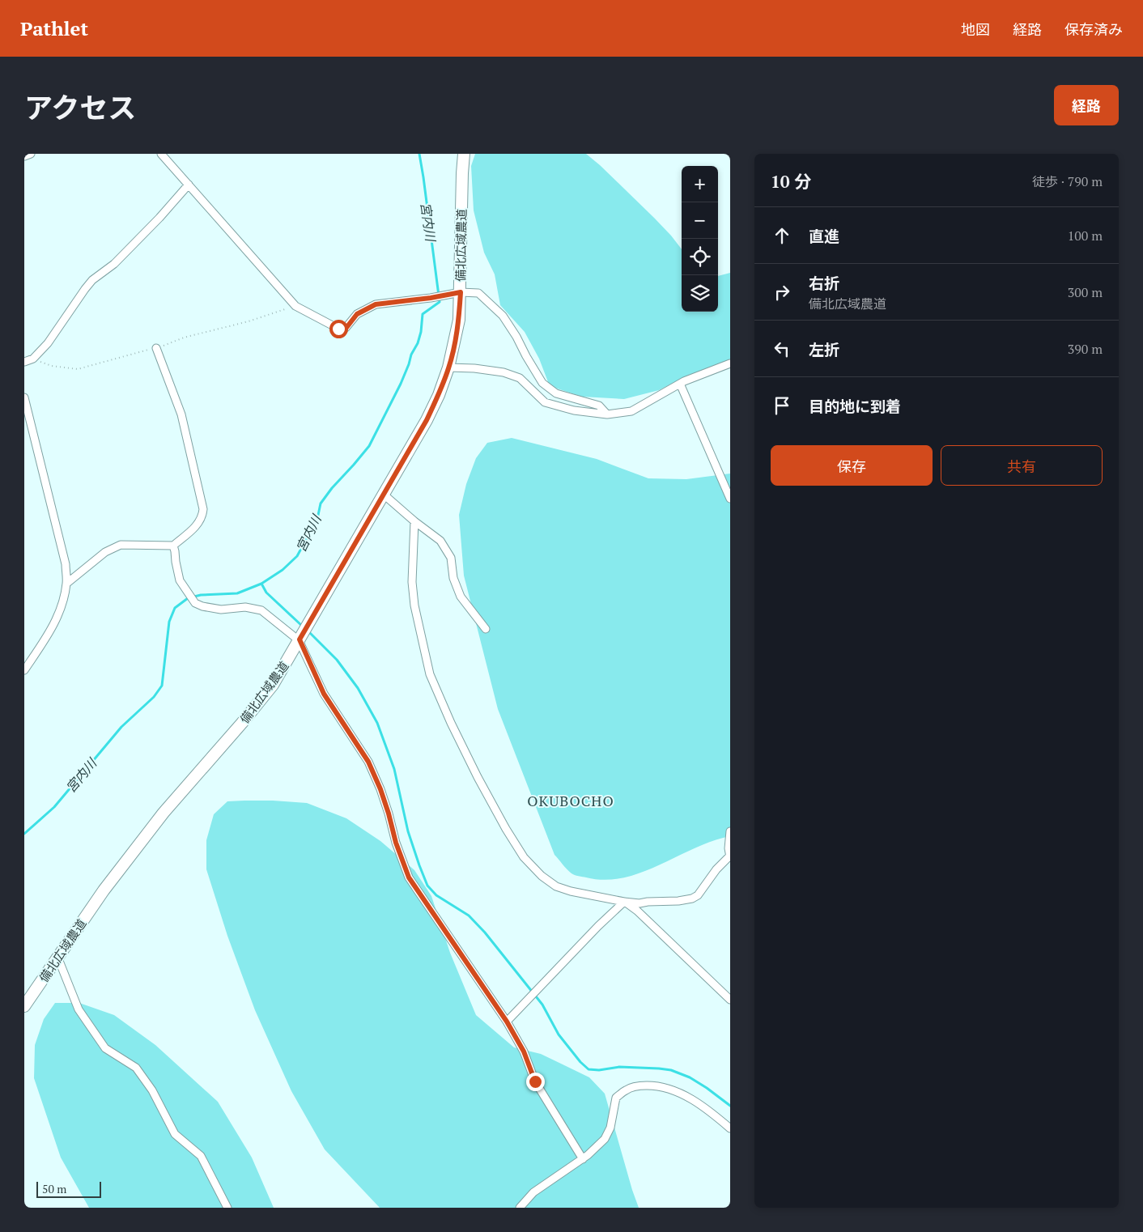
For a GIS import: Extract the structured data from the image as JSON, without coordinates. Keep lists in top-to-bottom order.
{
  "streets": {
    "street": ["備北広域農道"]
  },
  "districts": ["OKUBOCHO"],
  "water": ["宮内川"],
  "scale_bar": "50 m",
  "page": {
    "header": "Pathlet",
    "nav": ["地図", "経路", "保存済み"],
    "title": "アクセス",
    "buttons": [
      "経路",
      ["保存", "共有"]
    ],
    "heading": ["10 分", "徒歩 · 790 m"],
    "map_buttons": ["+", "−"],
    "list": [
      ["直進", "100 m"],
      ["右折", "備北広域農道", "300 m"],
      ["左折", "390 m"],
      "目的地に到着"
    ],
    "scale": "50 m"
  }
}
